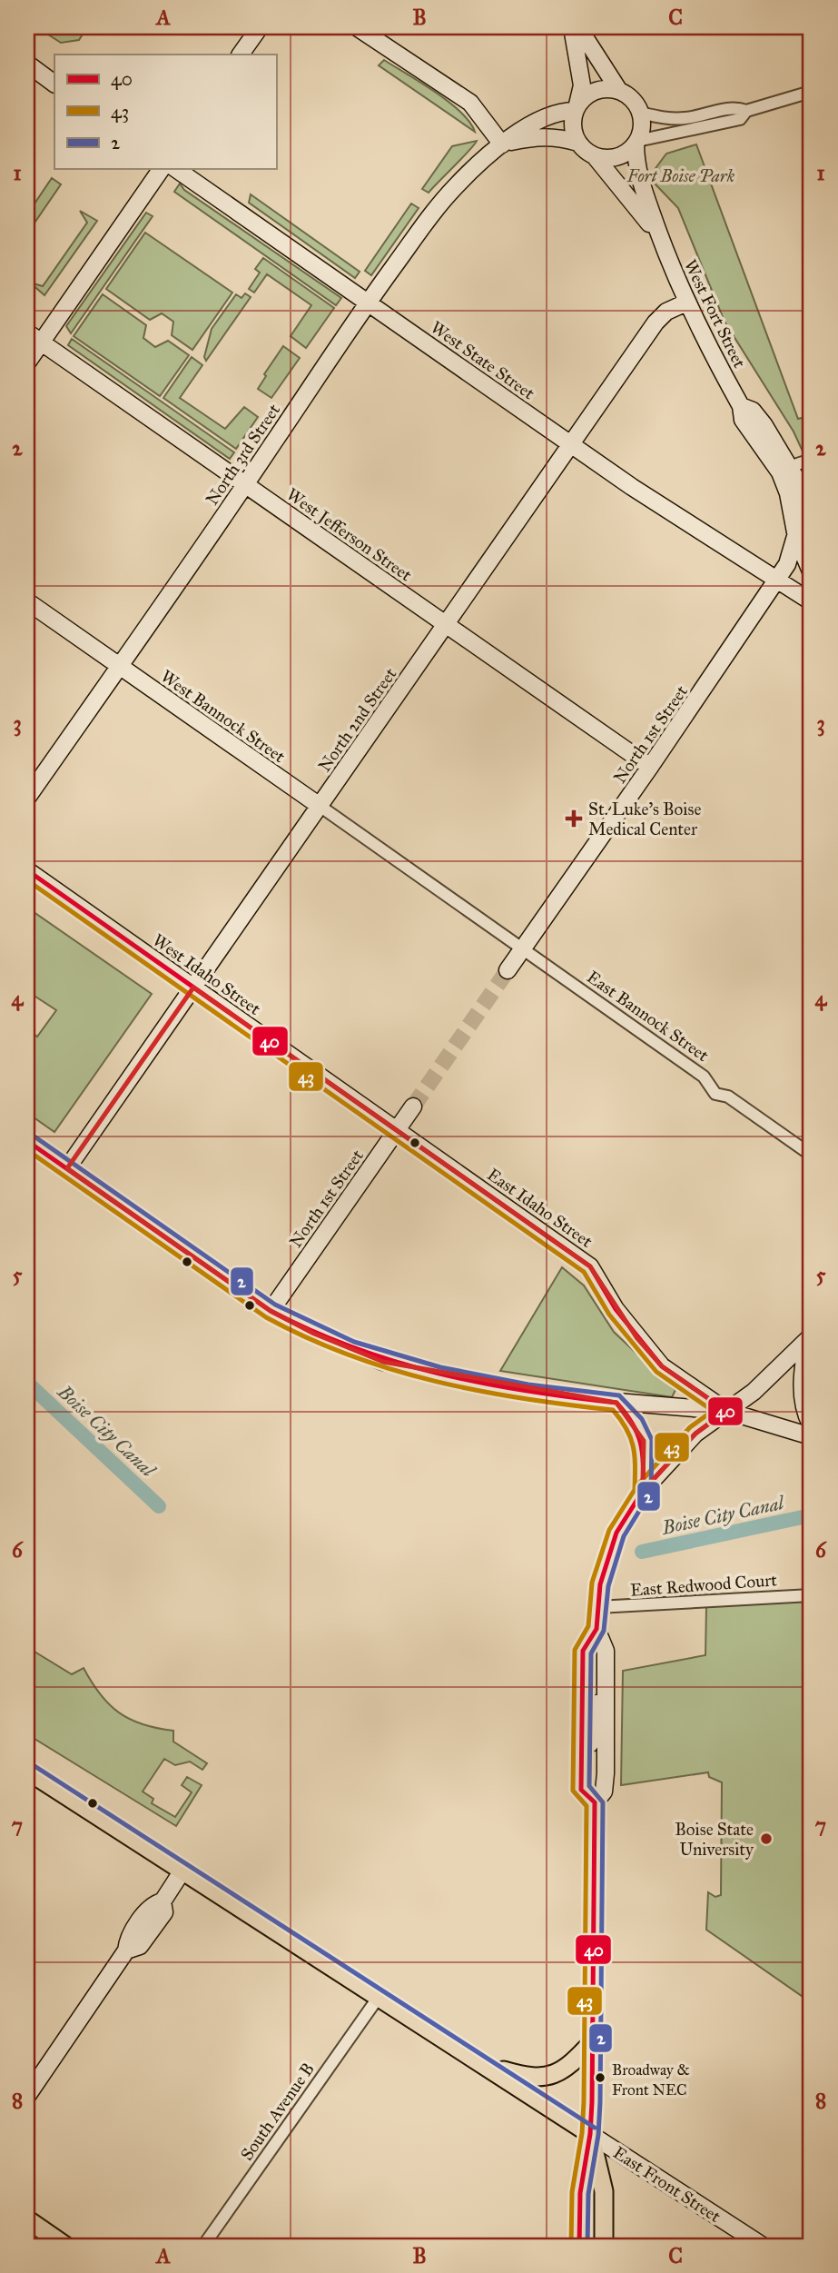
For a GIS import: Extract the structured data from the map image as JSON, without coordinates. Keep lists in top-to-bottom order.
{
  "streets": {
    "main road": ["East Front Street"],
    "street": [
      "West Fort Street",
      "West State Street",
      "North 3rd Street",
      "West Jefferson Street",
      "West Bannock Street",
      "North 2nd Street",
      "North 1st Street",
      "West Idaho Street",
      "East Bannock Street",
      "East Idaho Street",
      "East Redwood Court",
      "South Avenue B"
    ]
  },
  "crossings": [
    ["West Fort Street", "West State Street"],
    ["West Fort Street", "North 3rd Street"],
    ["West Fort Street", "North 2nd Street"],
    ["West Fort Street", "North 1st Street"],
    ["West State Street", "North 3rd Street"],
    ["West State Street", "North 2nd Street"],
    ["West State Street", "North 1st Street"],
    ["North 3rd Street", "West Jefferson Street"],
    ["North 3rd Street", "West Bannock Street"],
    ["West Jefferson Street", "North 2nd Street"],
    ["West Jefferson Street", "North 1st Street"],
    ["West Bannock Street", "North 2nd Street"],
    ["West Bannock Street", "North 1st Street"],
    ["West Bannock Street", "East Bannock Street"],
    ["North 2nd Street", "West Idaho Street"],
    ["North 1st Street", "West Idaho Street"],
    ["North 1st Street", "East Bannock Street"],
    ["North 1st Street", "East Idaho Street"],
    ["West Idaho Street", "East Idaho Street"],
    ["South Avenue B", "East Front Street"]
  ],
  "water": ["Boise City Canal"],
  "parks": ["Fort Boise Park"],
  "places": {
    "health": ["St. Luke's Boise Medical Center"],
    "other": ["Boise State University", "Broadway & Front NEC"]
  },
  "lines": ["transit line 40", "transit line 43", "transit line 2"],
  "legend": ["40", "43", "2"],
  "grid": {
    "columns": ["A", "B", "C"],
    "rows": [
      "1",
      "2",
      "3",
      "4",
      "5",
      "6",
      "7",
      "8"
    ]
  }
}
